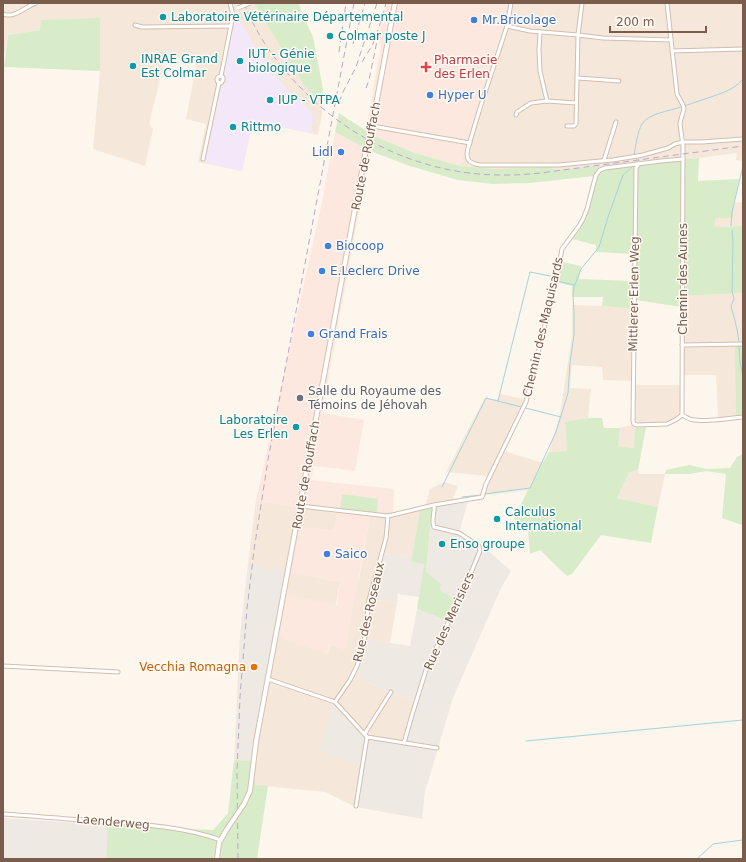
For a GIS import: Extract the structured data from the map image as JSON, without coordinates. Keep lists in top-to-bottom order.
{
  "streets": {
    "main road": ["Route de Rouffach"],
    "street": [
      "Chemin des Aunes",
      "Mittlerer Erlen Weg",
      "Chemin des Maquisards",
      "Rue des Roseaux",
      "Rue des Merisiers",
      "Laenderweg"
    ]
  },
  "crossings": [
    ["Route de Rouffach", "Laenderweg"],
    ["Chemin des Aunes", "Mittlerer Erlen Weg"],
    ["Chemin des Aunes", "Chemin des Maquisards"],
    ["Mittlerer Erlen Weg", "Chemin des Maquisards"],
    ["Chemin des Maquisards", "Rue des Merisiers"]
  ],
  "places": {
    "other": [
      "Laboratoire Vétérinaire Départemental",
      "Mr.Bricolage",
      "Colmar poste J",
      "IUT - Génie biologique",
      "INRAE Grand Est Colmar",
      "Hyper U",
      "IUP - VTPA",
      "Rittmo",
      "Lidl",
      "Biocoop",
      "E.Leclerc Drive",
      "Grand Frais",
      "Salle du Royaume des Témoins de Jéhovah",
      "Laboratoire Les Erlen",
      "Calculus International",
      "Enso groupe",
      "Saico",
      "Vecchia Romagna"
    ],
    "health": ["Pharmacie des Erlen"]
  },
  "scale_bar": "200 m"
}
